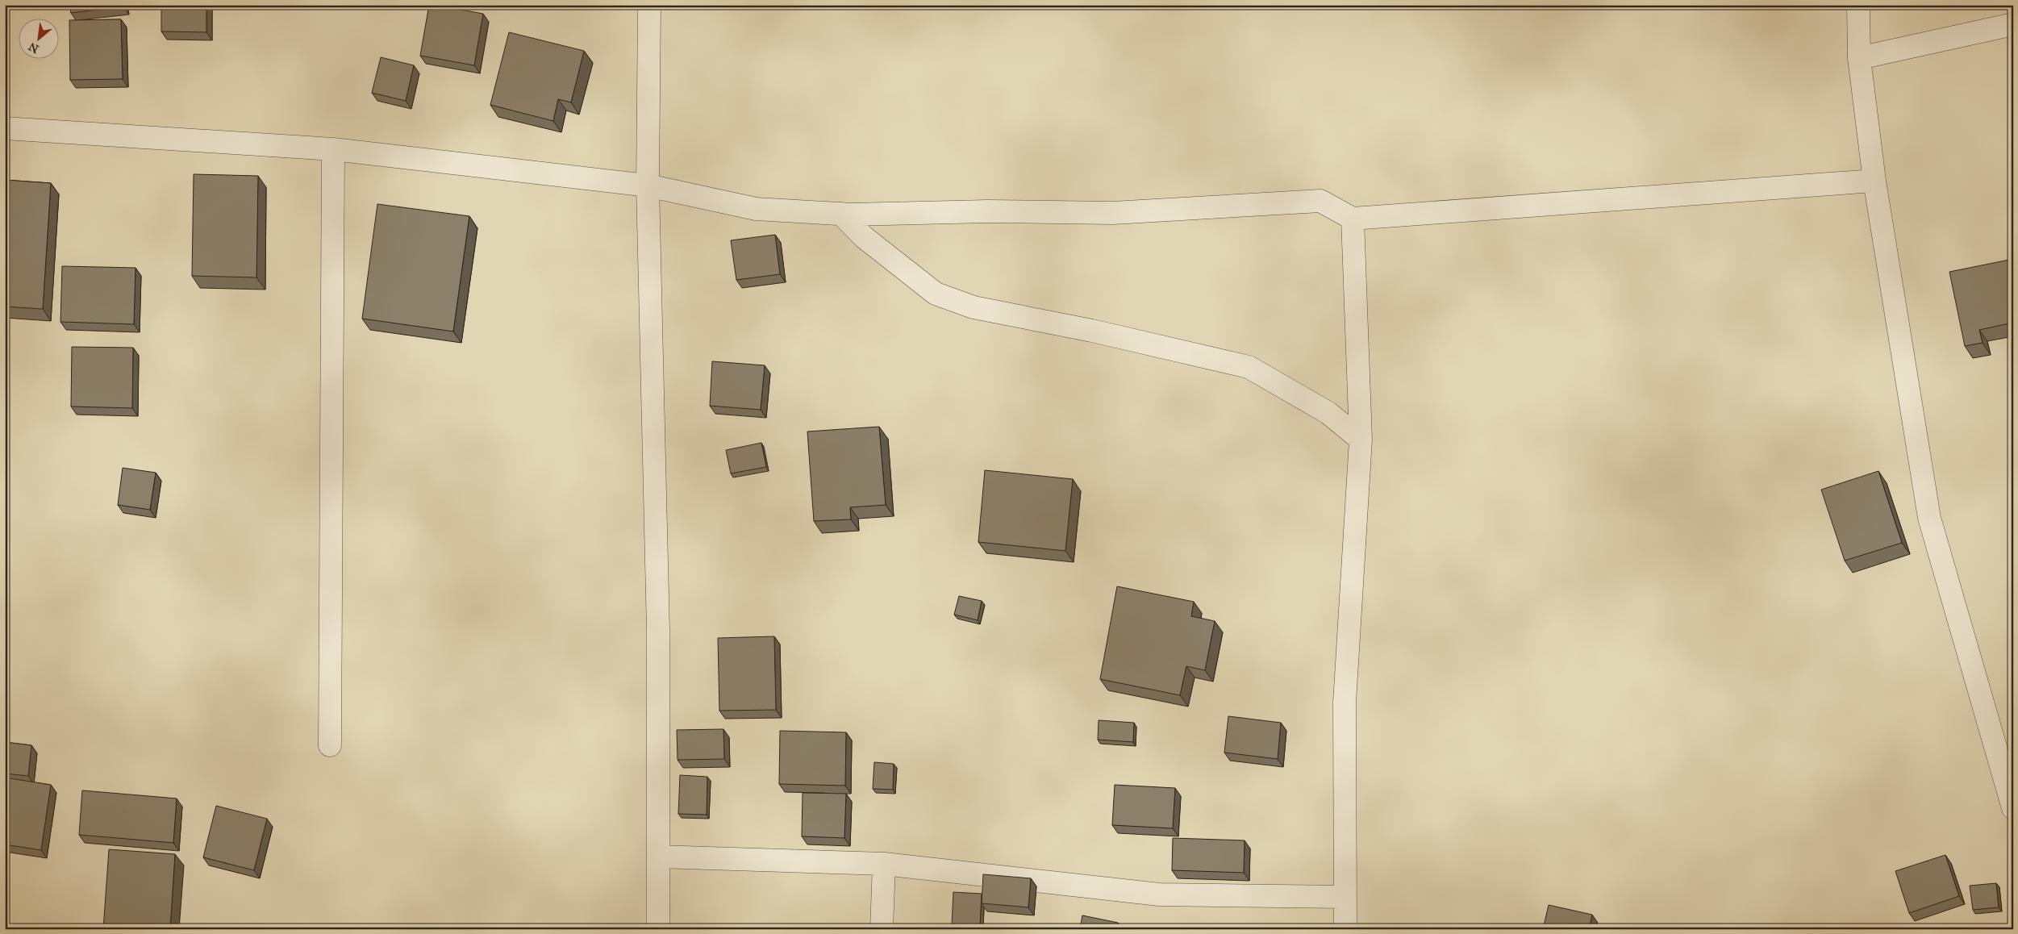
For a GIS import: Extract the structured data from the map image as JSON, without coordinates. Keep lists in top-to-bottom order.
{
  "north": "bottom left"
}
